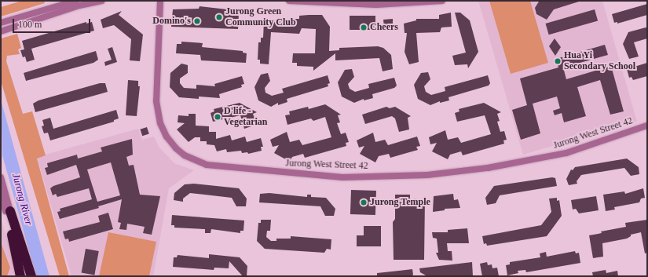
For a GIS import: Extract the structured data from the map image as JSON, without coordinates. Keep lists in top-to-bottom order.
{
  "streets": {
    "street": ["Jurong West Street 42"]
  },
  "water": ["Jurong River"],
  "places": [
    "Jurong Green Community Club",
    "Domino's",
    "Cheers",
    "Hua Yi Secondary School",
    "D'life - Vegetarian",
    "Jurong Temple"
  ],
  "scale_bar": "100 m"
}
